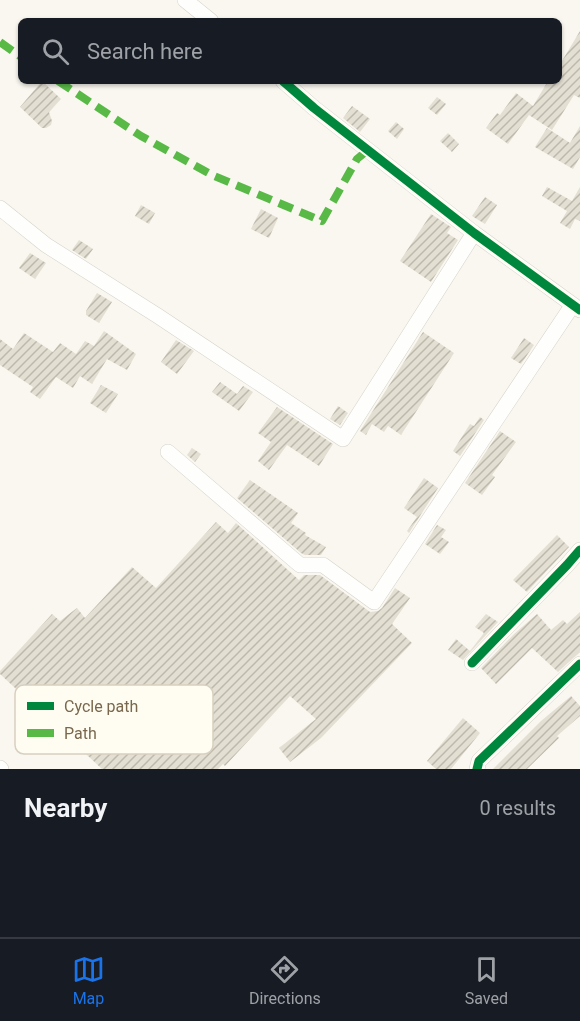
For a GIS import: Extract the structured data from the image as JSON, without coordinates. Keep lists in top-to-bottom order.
{
  "legend": ["Cycle path", "Path"],
  "page": {
    "search": "Search here",
    "heading": ["Nearby", "0 results"],
    "nav": ["Map", "Directions", "Saved"]
  }
}
